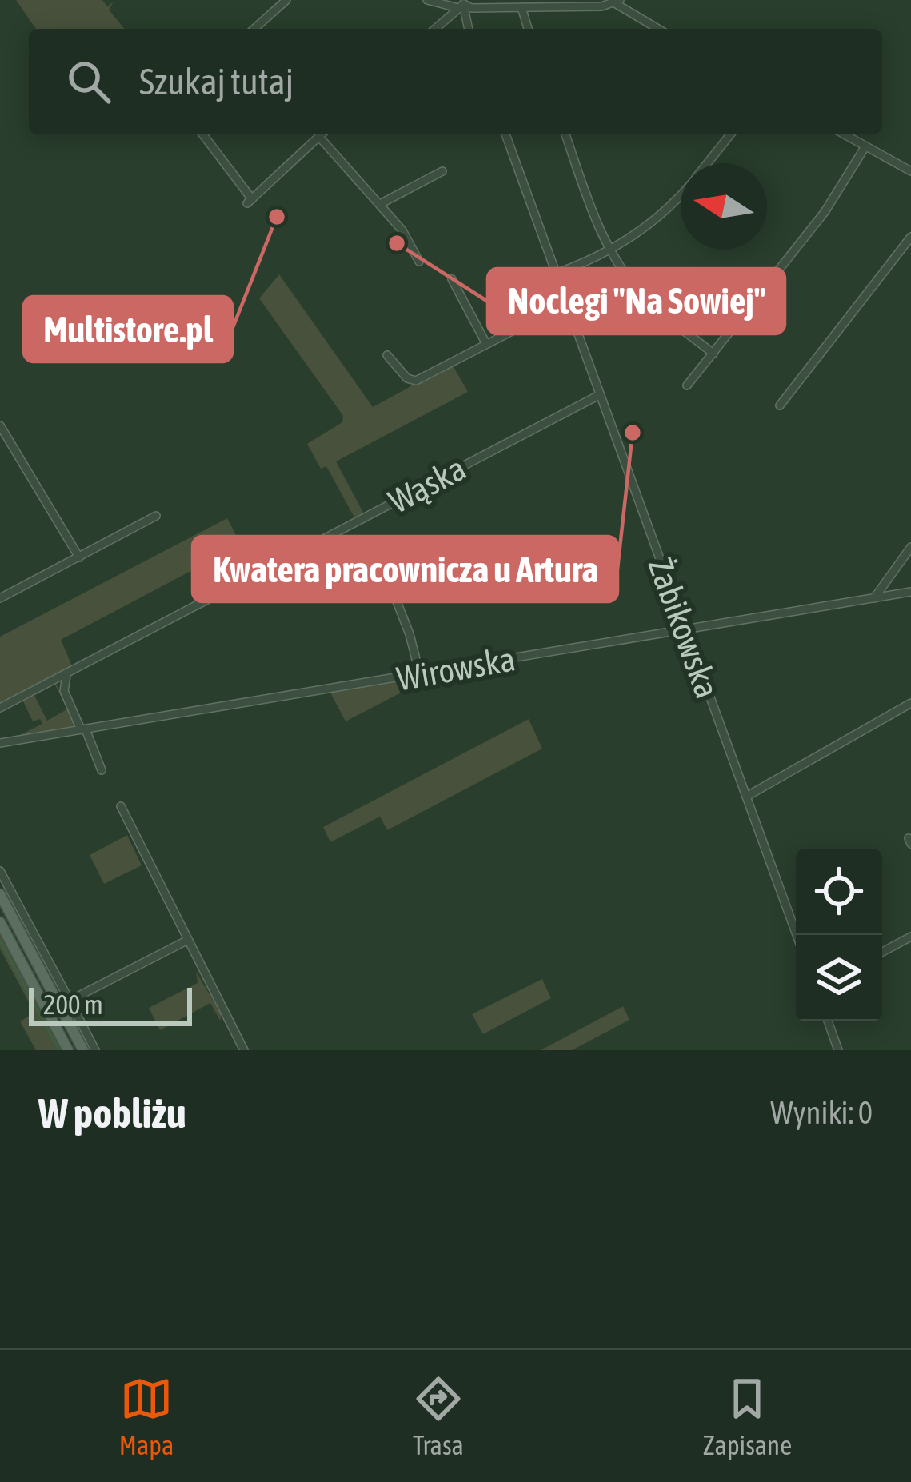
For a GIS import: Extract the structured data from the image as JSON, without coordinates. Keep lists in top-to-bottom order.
{
  "streets": {
    "street": ["Wąska", "Żabikowska", "Wirowska"]
  },
  "crossings": [
    ["Wąska", "Żabikowska"],
    ["Żabikowska", "Wirowska"]
  ],
  "places": ["Multistore.pl", "Noclegi \"Na Sowiej\"", "Kwatera pracownicza u Artura"],
  "scale_bar": "200 m",
  "north": "left",
  "page": {
    "search": "Szukaj tutaj",
    "scale": "200 m",
    "heading": ["W pobliżu", "Wyniki: 0"],
    "nav": ["Mapa", "Trasa", "Zapisane"]
  }
}
